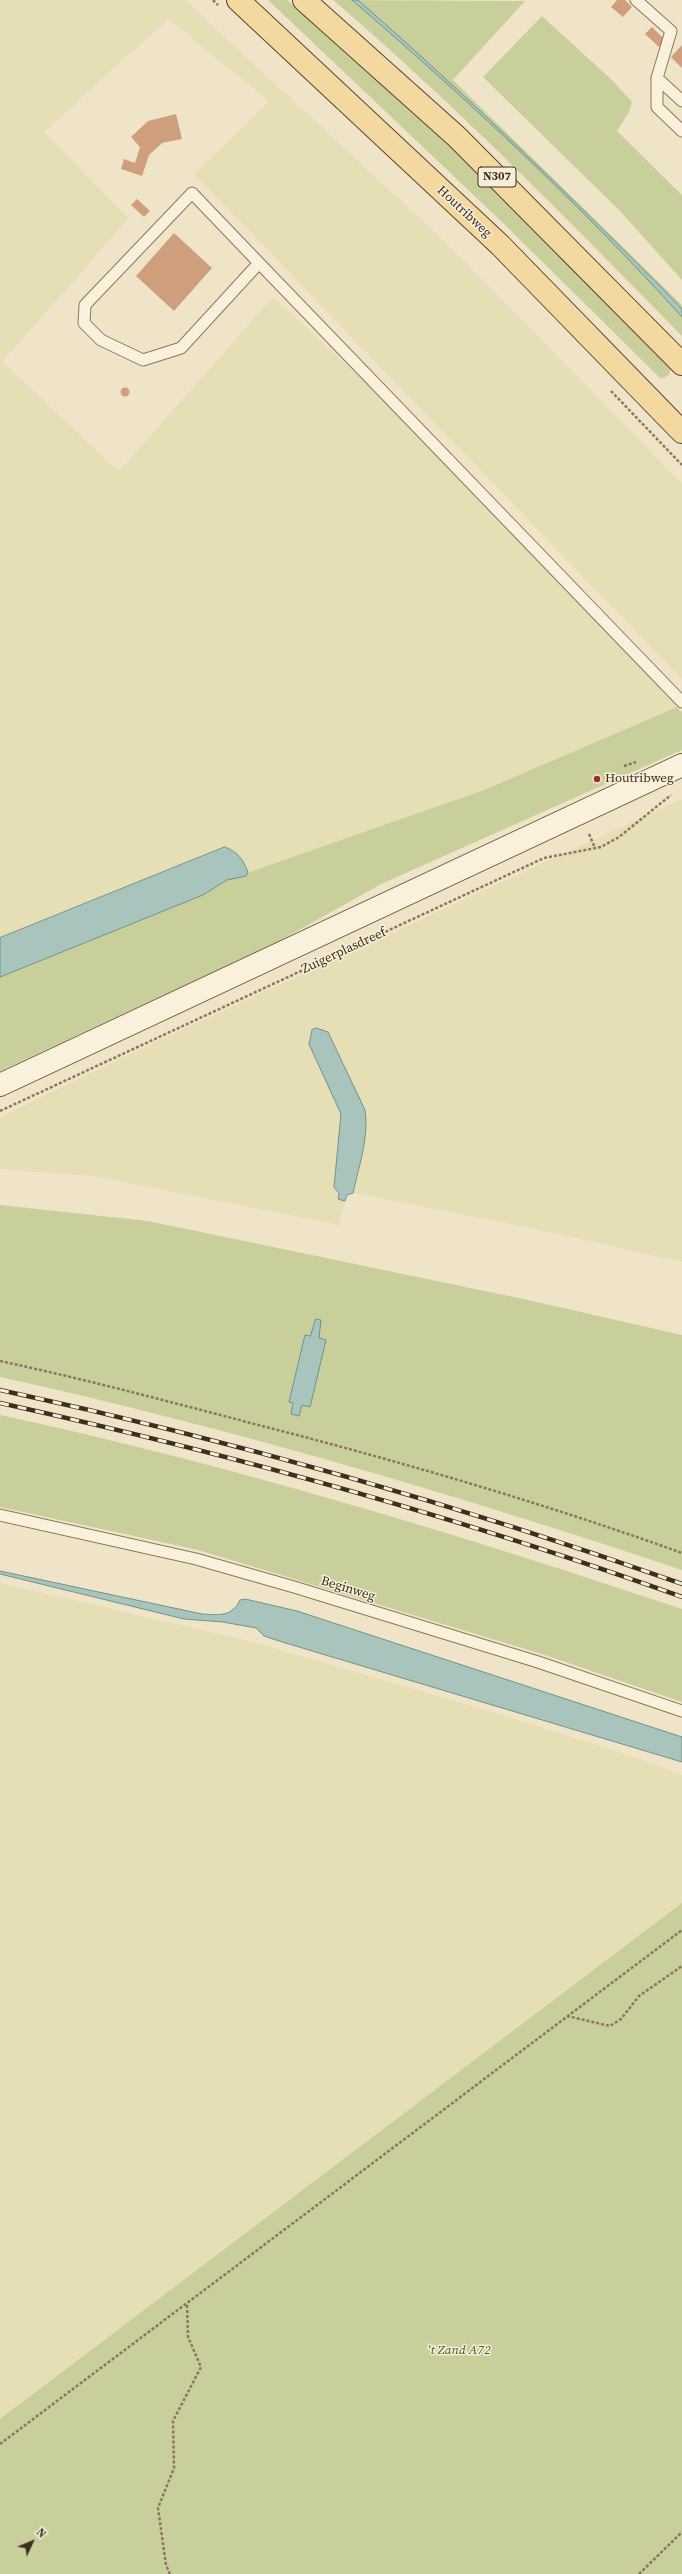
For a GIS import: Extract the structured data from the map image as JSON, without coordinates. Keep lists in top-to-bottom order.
{
  "streets": {
    "main road": ["N307", "Houtribweg", "Zuigerplasdreef"],
    "lane": ["Beginweg"]
  },
  "parks": ["'t Zand A72"],
  "places": ["Houtribweg"],
  "north": "top right"
}
